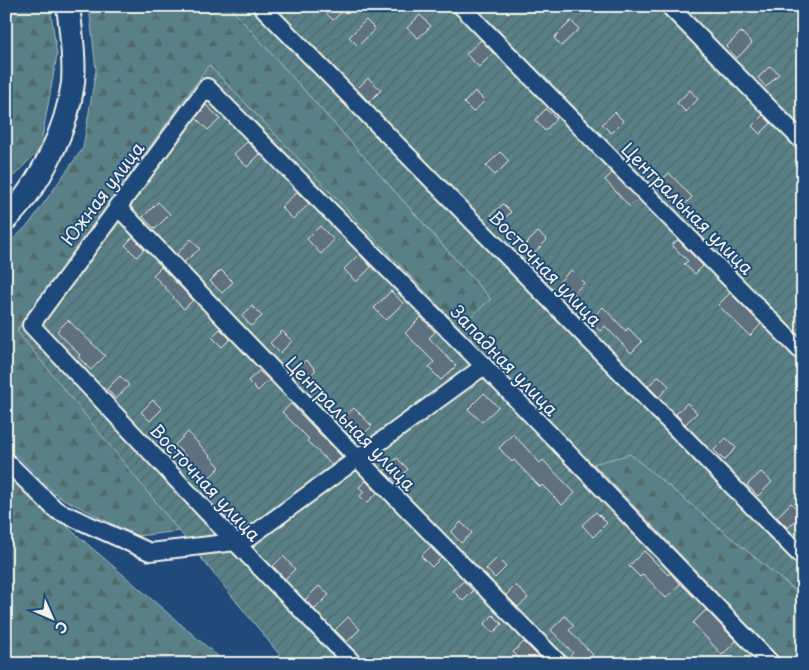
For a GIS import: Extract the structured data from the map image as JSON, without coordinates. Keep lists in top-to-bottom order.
{
  "streets": {
    "street": [
      "Южная улица",
      "Центральная улица",
      "Восточная улица",
      "Западная улица"
    ]
  },
  "crossings": [
    ["Южная улица", "Центральная улица"],
    ["Южная улица", "Восточная улица"],
    ["Южная улица", "Западная улица"]
  ],
  "north": "bottom right"
}
